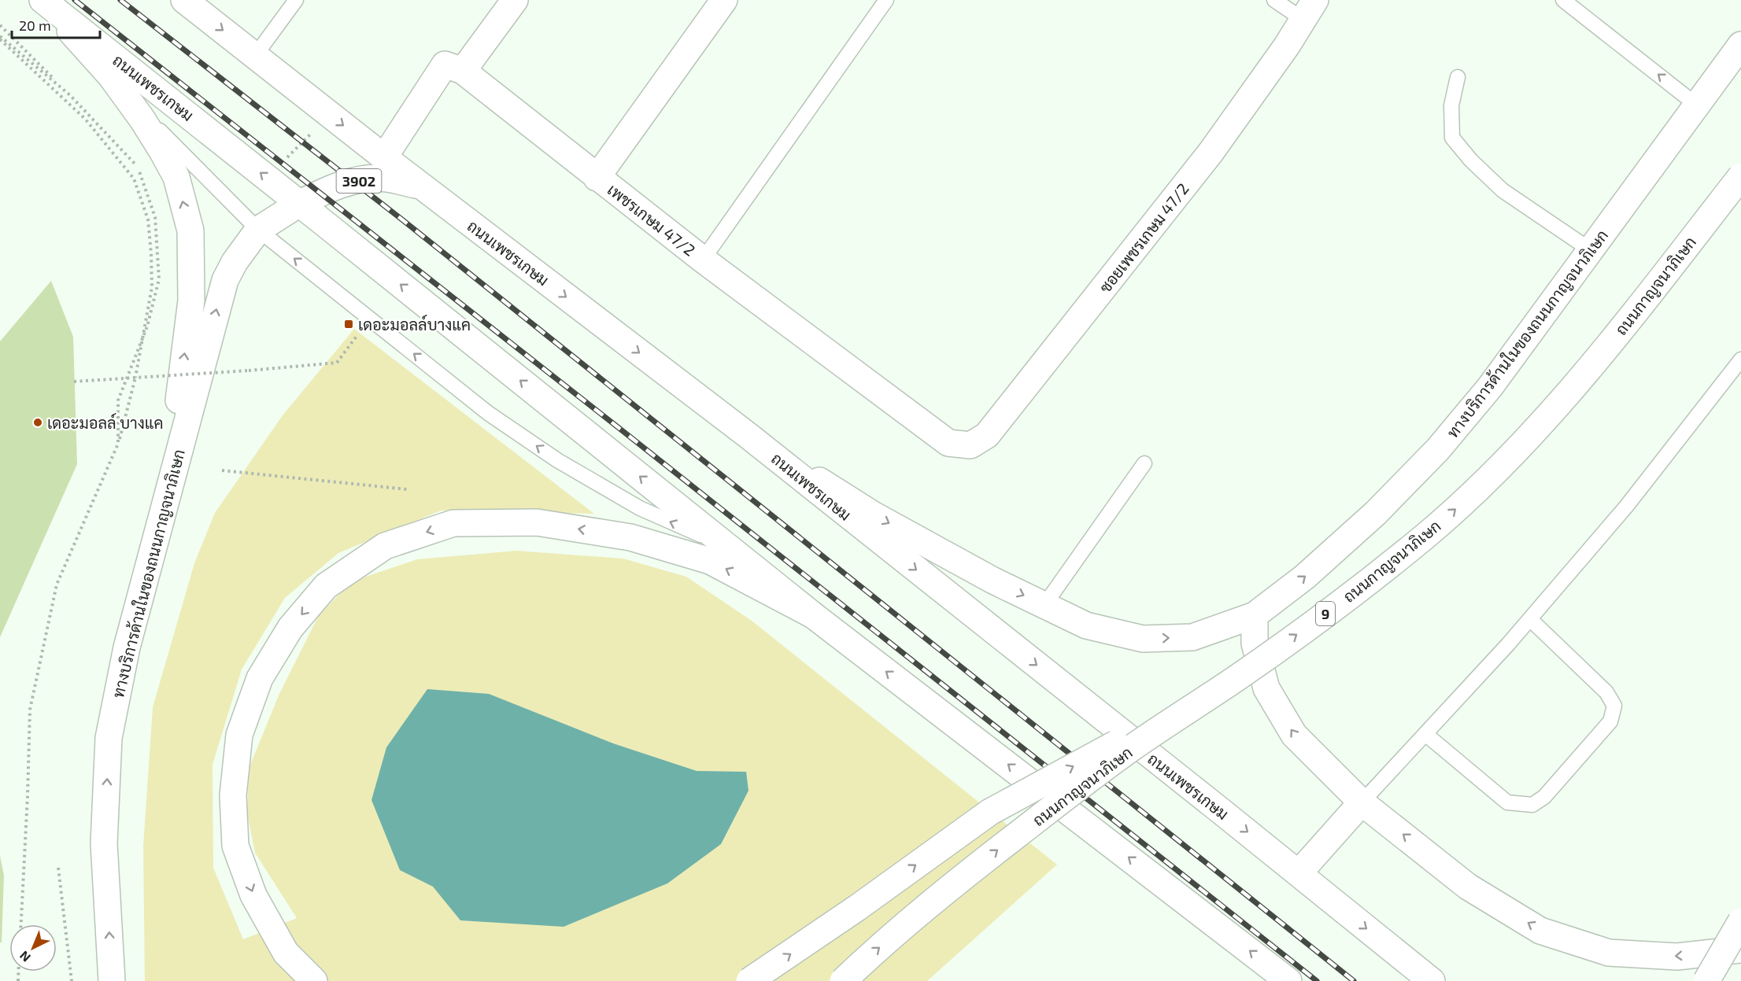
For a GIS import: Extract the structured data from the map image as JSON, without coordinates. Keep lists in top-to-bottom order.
{
  "streets": {
    "main road": [
      "ถนนเพชรเกษม",
      "3902",
      "เพชรเกษม 47/2",
      "ซอยเพชรเกษม 47/2",
      "ถนนกาญจนาภิเษก",
      "ทางบริการด้านในของถนนกาญจนาภิเษก",
      "9"
    ]
  },
  "crossings": [
    ["ถนนเพชรเกษม", "3902"],
    ["ถนนเพชรเกษม", "ทางบริการด้านในของถนนกาญจนาภิเษก"],
    ["3902", "ทางบริการด้านในของถนนกาญจนาภิเษก"],
    ["เพชรเกษม 47/2", "ซอยเพชรเกษม 47/2"]
  ],
  "places": {
    "transit": ["เดอะมอลล์บางแค"],
    "other": ["เดอะมอลล์ บางแค"]
  },
  "scale_bar": "20 m",
  "north": "bottom left"
}
